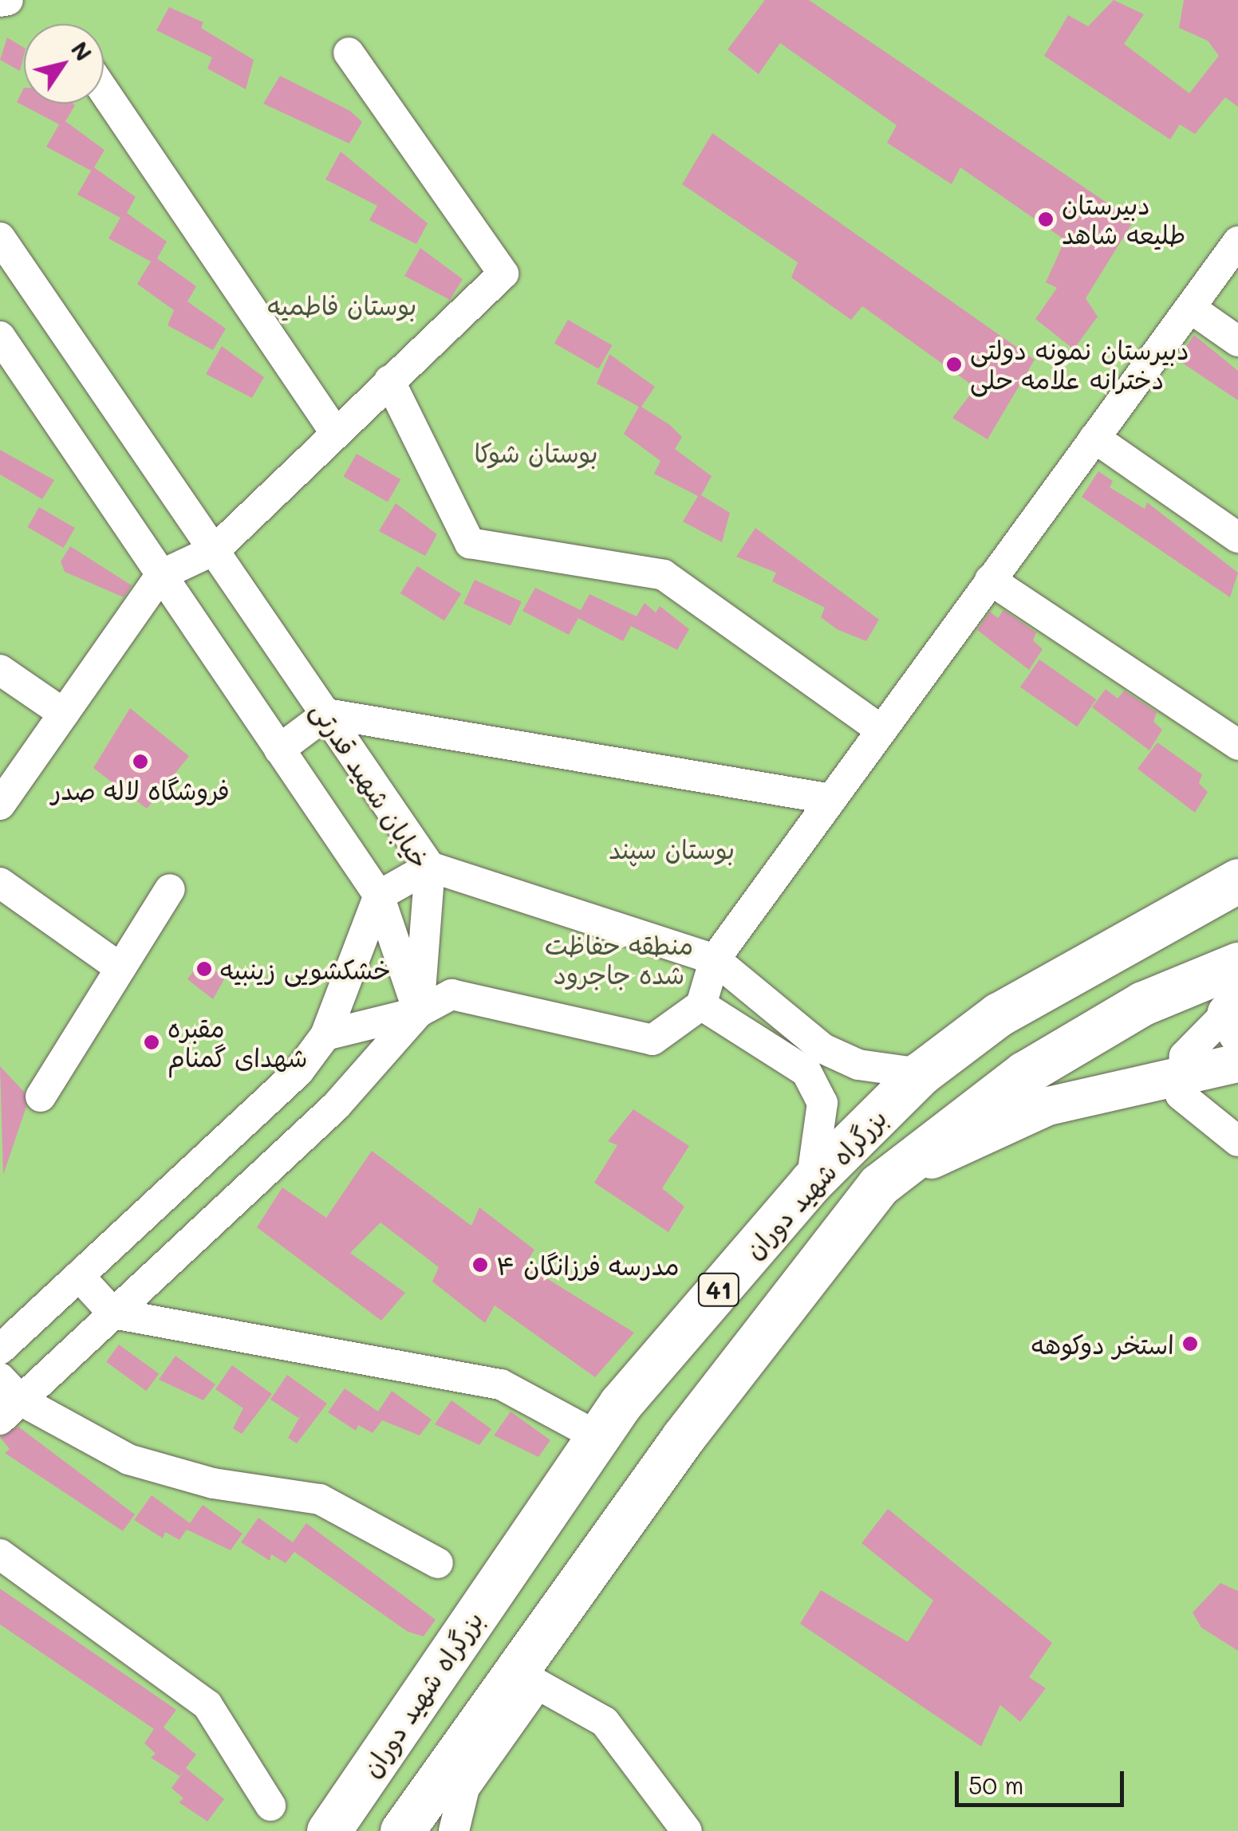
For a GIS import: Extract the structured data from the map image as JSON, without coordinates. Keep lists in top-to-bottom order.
{
  "streets": {
    "highway": ["بزرگراه شهید دوران", "41"],
    "street": ["خیابان شهید قدرتی"]
  },
  "parks": [
    "بوستان فاطمیه",
    "بوستان شوکا",
    "بوستان سپند",
    "منطقه حفاظت شده جاجرود"
  ],
  "places": [
    "دبیرستان طلیعه شاهد",
    "دبیرستان نمونه دولتی دخترانه علامه حلی",
    "فروشگاه لاله صدر",
    "خشکشویی زینبیه",
    "مقبره شهدای گمنام",
    "مدرسه فرزانگان ۴",
    "استخر دوکوهه"
  ],
  "scale_bar": "50 m",
  "north": "top right"
}
